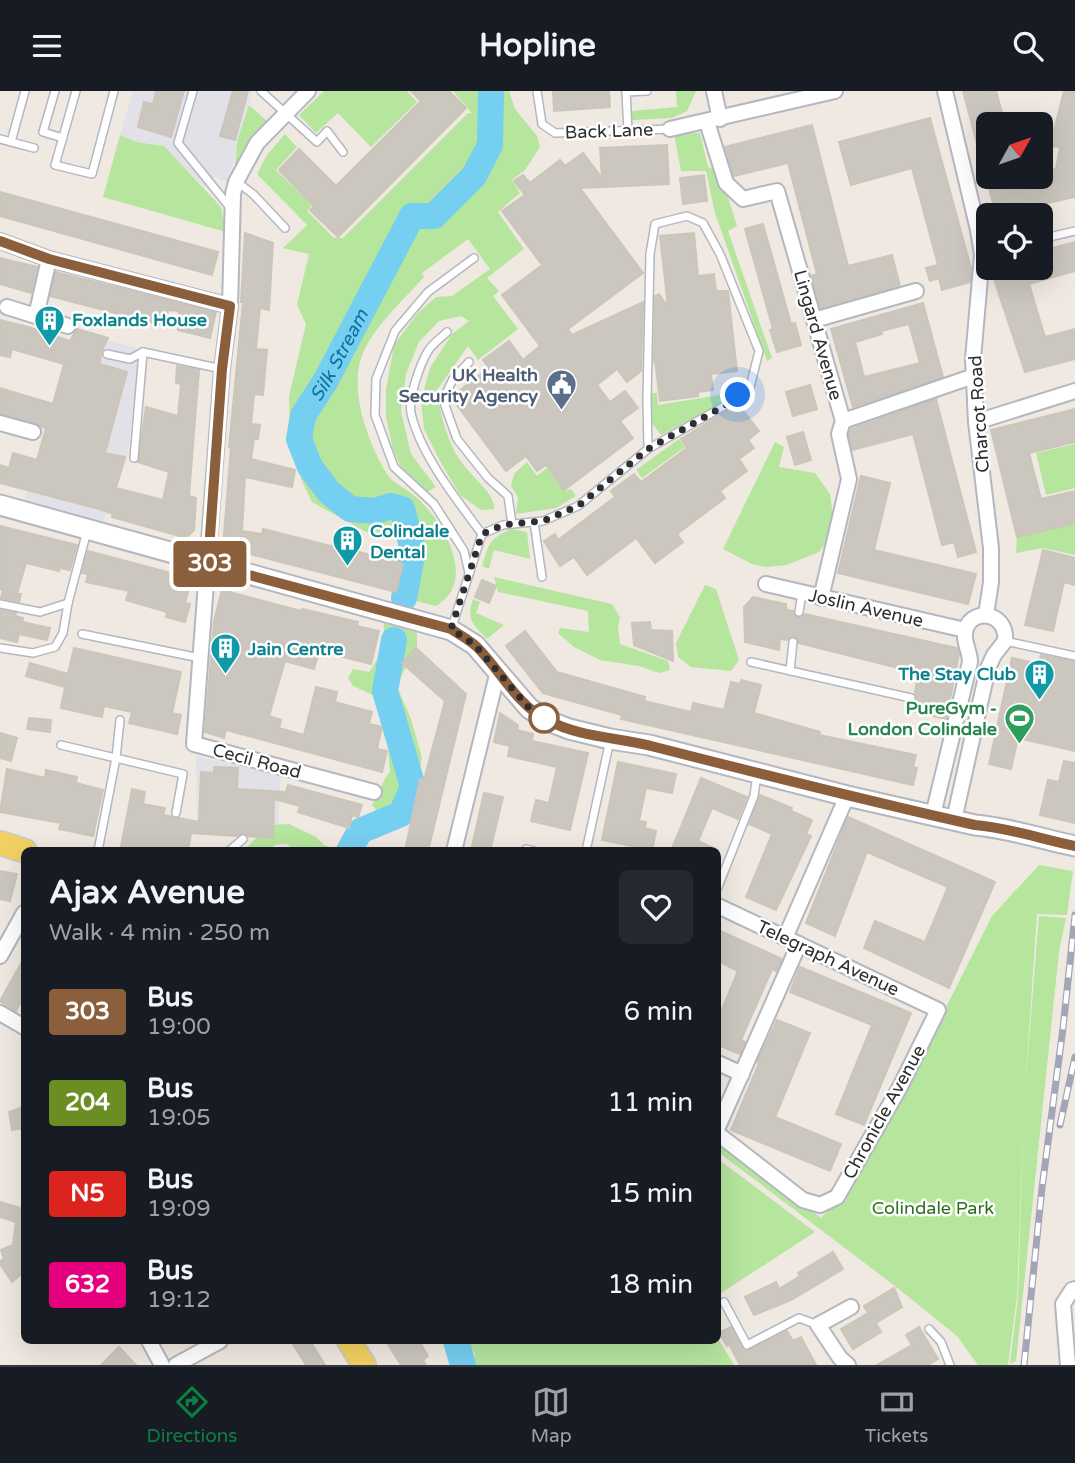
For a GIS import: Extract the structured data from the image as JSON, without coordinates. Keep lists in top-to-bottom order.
{
  "streets": {
    "street": [
      "Lingard Avenue",
      "Charcot Road",
      "Joslin Avenue",
      "Cecil Road",
      "Telegraph Avenue",
      "Chronicle Avenue"
    ],
    "lane": ["Back Lane"]
  },
  "crossings": [
    ["Lingard Avenue", "Joslin Avenue"],
    ["Charcot Road", "Joslin Avenue"],
    ["Telegraph Avenue", "Chronicle Avenue"]
  ],
  "water": ["Silk Stream"],
  "parks": ["Colindale Park"],
  "places": {
    "building": [
      "Foxlands House",
      "Colindale Dental",
      "Jain Centre",
      "The Stay Club"
    ],
    "public building": ["UK Health Security Agency"],
    "sports": ["PureGym - London Colindale"]
  },
  "lines": ["bus line 303"],
  "north": "top right",
  "page": {
    "header": "Hopline",
    "on_map": "303",
    "heading": ["Ajax Avenue", "Walk · 4 min · 250 m"],
    "list": [
      {
        "mark": "303",
        "name": "Bus",
        "note": "19:00",
        "value": "6 min"
      },
      {
        "mark": "204",
        "name": "Bus",
        "note": "19:05",
        "value": "11 min"
      },
      {
        "mark": "N5",
        "name": "Bus",
        "note": "19:09",
        "value": "15 min"
      },
      {
        "mark": "632",
        "name": "Bus",
        "note": "19:12",
        "value": "18 min"
      }
    ],
    "tabs": ["Directions", "Map", "Tickets"]
  }
}
